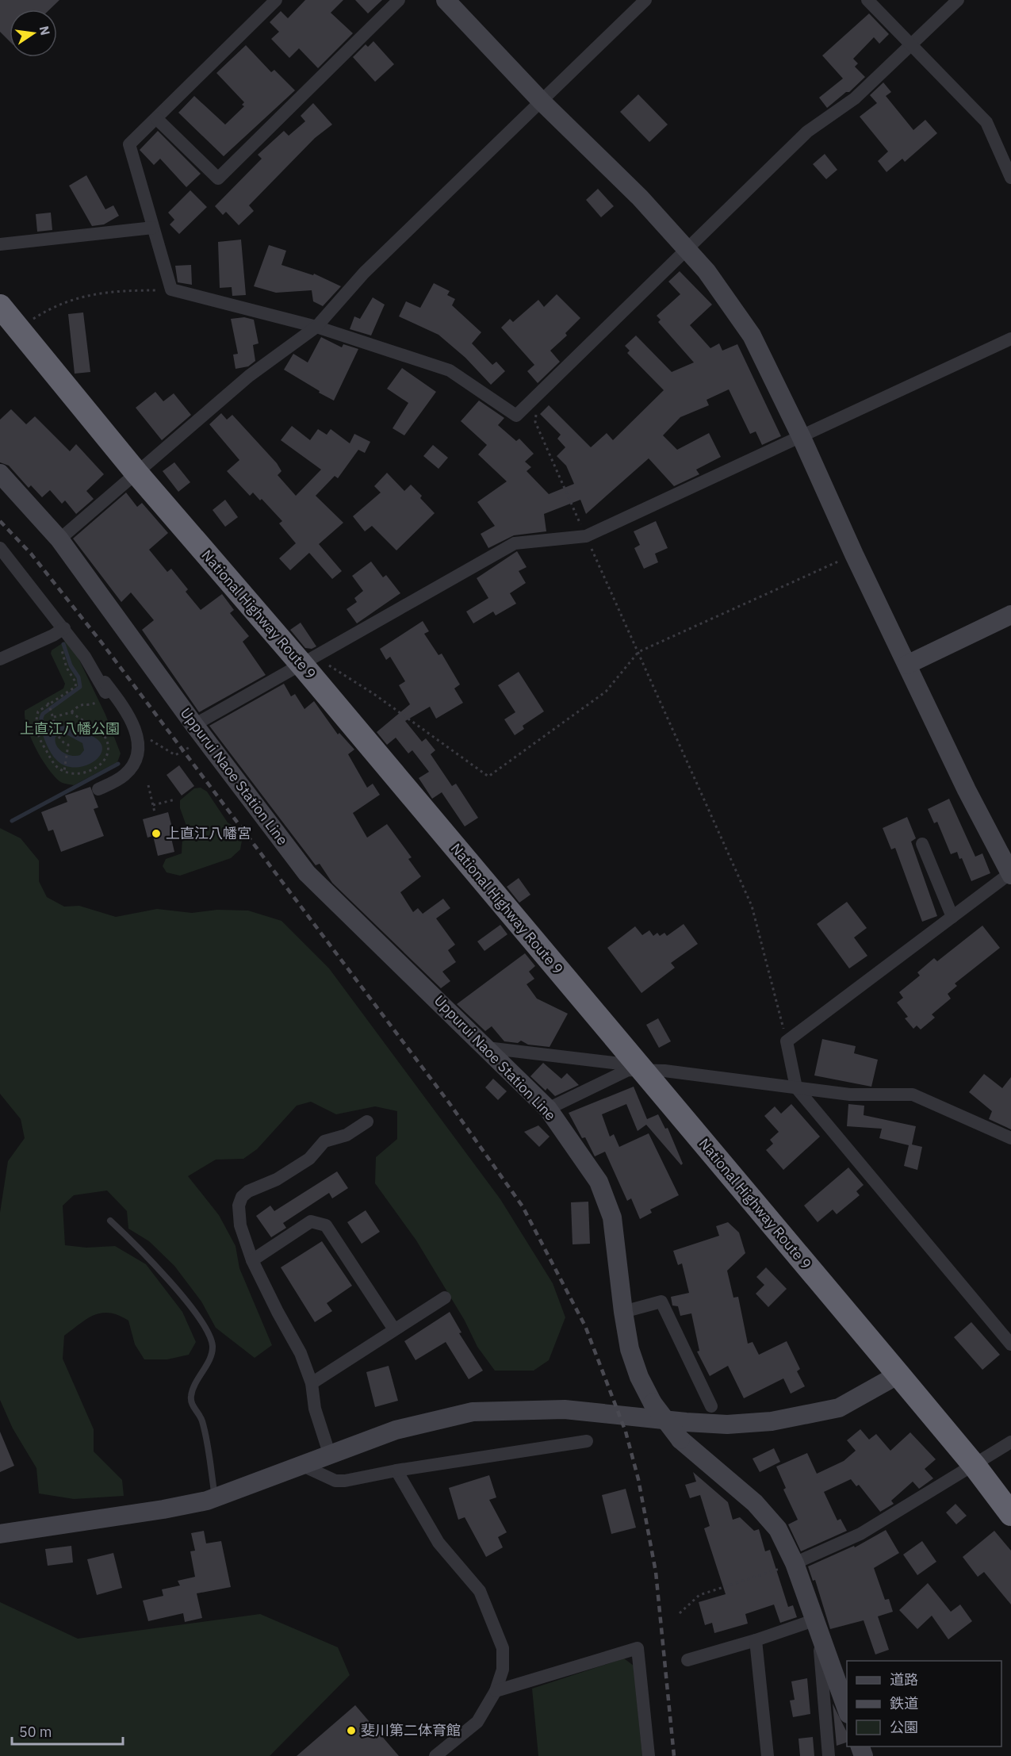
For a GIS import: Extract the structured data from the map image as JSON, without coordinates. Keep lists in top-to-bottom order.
{
  "streets": {
    "highway": ["National Highway Route 9"],
    "street": ["Uppurui Naoe Station Line"]
  },
  "parks": ["上直江八幡公園"],
  "places": ["上直江八幡宮", "斐川第二体育館"],
  "legend": ["道路", "鉄道", "公園"],
  "scale_bar": "50 m",
  "north": "right"
}
